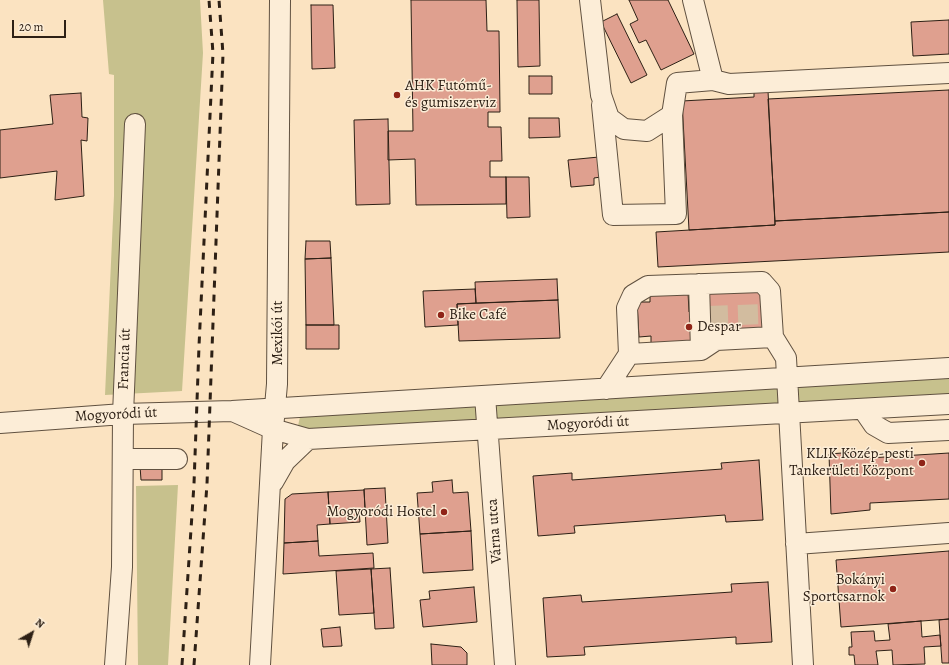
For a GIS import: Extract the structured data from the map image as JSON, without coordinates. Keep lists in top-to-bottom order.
{
  "streets": {
    "street": [
      "Mexikói út",
      "Francia út",
      "Mogyoródi út",
      "Várna utca"
    ]
  },
  "crossings": [
    ["Mexikói út", "Mogyoródi út"],
    ["Francia út", "Mogyoródi út"],
    ["Mogyoródi út", "Várna utca"]
  ],
  "places": [
    "AHK Futómű- és gumiszerviz",
    "Bike Café",
    "Despar",
    "KLIK Közép-pesti Tankerületi Központ",
    "Mogyoródi Hostel",
    "Bokányi Sportcsarnok"
  ],
  "scale_bar": "20 m",
  "north": "top right"
}
